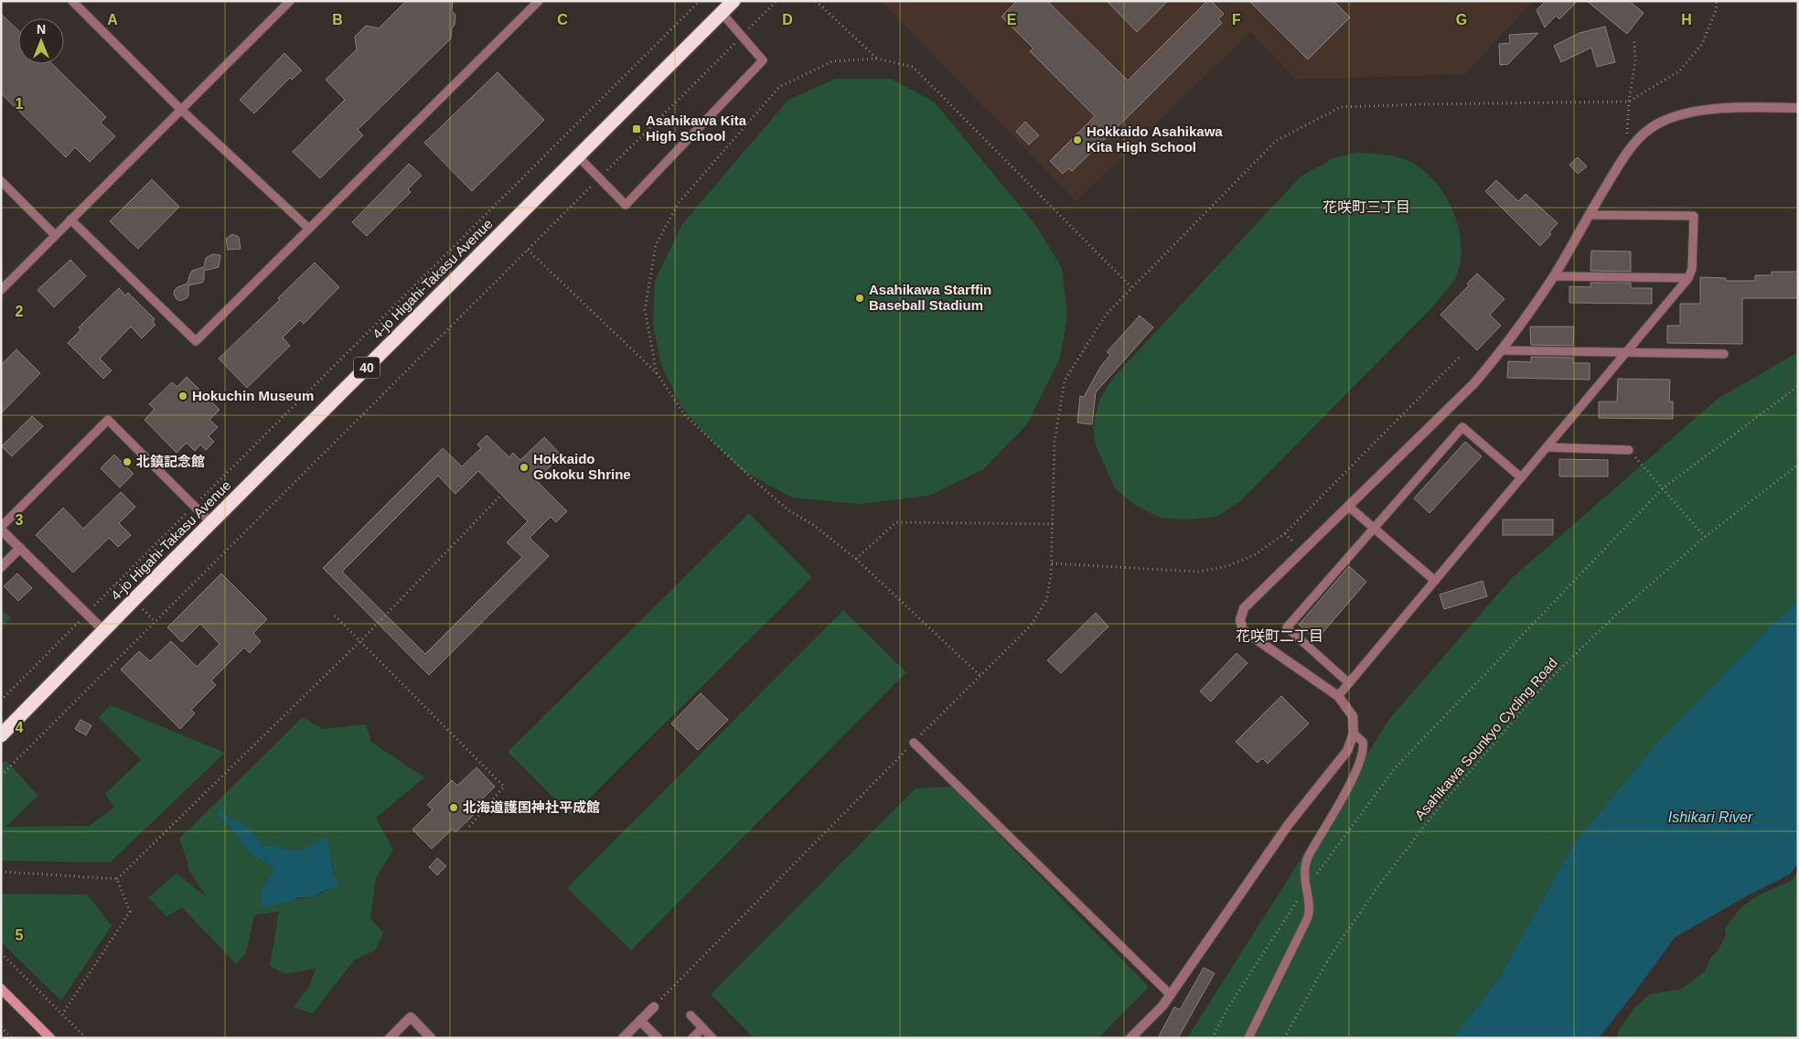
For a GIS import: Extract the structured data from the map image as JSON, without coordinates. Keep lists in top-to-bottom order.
{
  "streets": {
    "highway": ["4-jo Higahi-Takasu Avenue", "40"],
    "path": ["Asahikawa Sounkyo Cycling Road"]
  },
  "districts": ["花咲町三丁目", "花咲町二丁目"],
  "water": ["Ishikari River"],
  "places": {
    "transit": ["Asahikawa Kita High School"],
    "other": [
      "Hokkaido Asahikawa Kita High School",
      "Asahikawa Starffin Baseball Stadium",
      "Hokuchin Museum",
      "北鎮記念館",
      "Hokkaido Gokoku Shrine",
      "北海道護国神社平成館"
    ]
  },
  "north": "top",
  "grid": {
    "columns": [
      "A",
      "B",
      "C",
      "D",
      "E",
      "F",
      "G",
      "H"
    ],
    "rows": [
      "1",
      "2",
      "3",
      "4",
      "5"
    ]
  }
}
